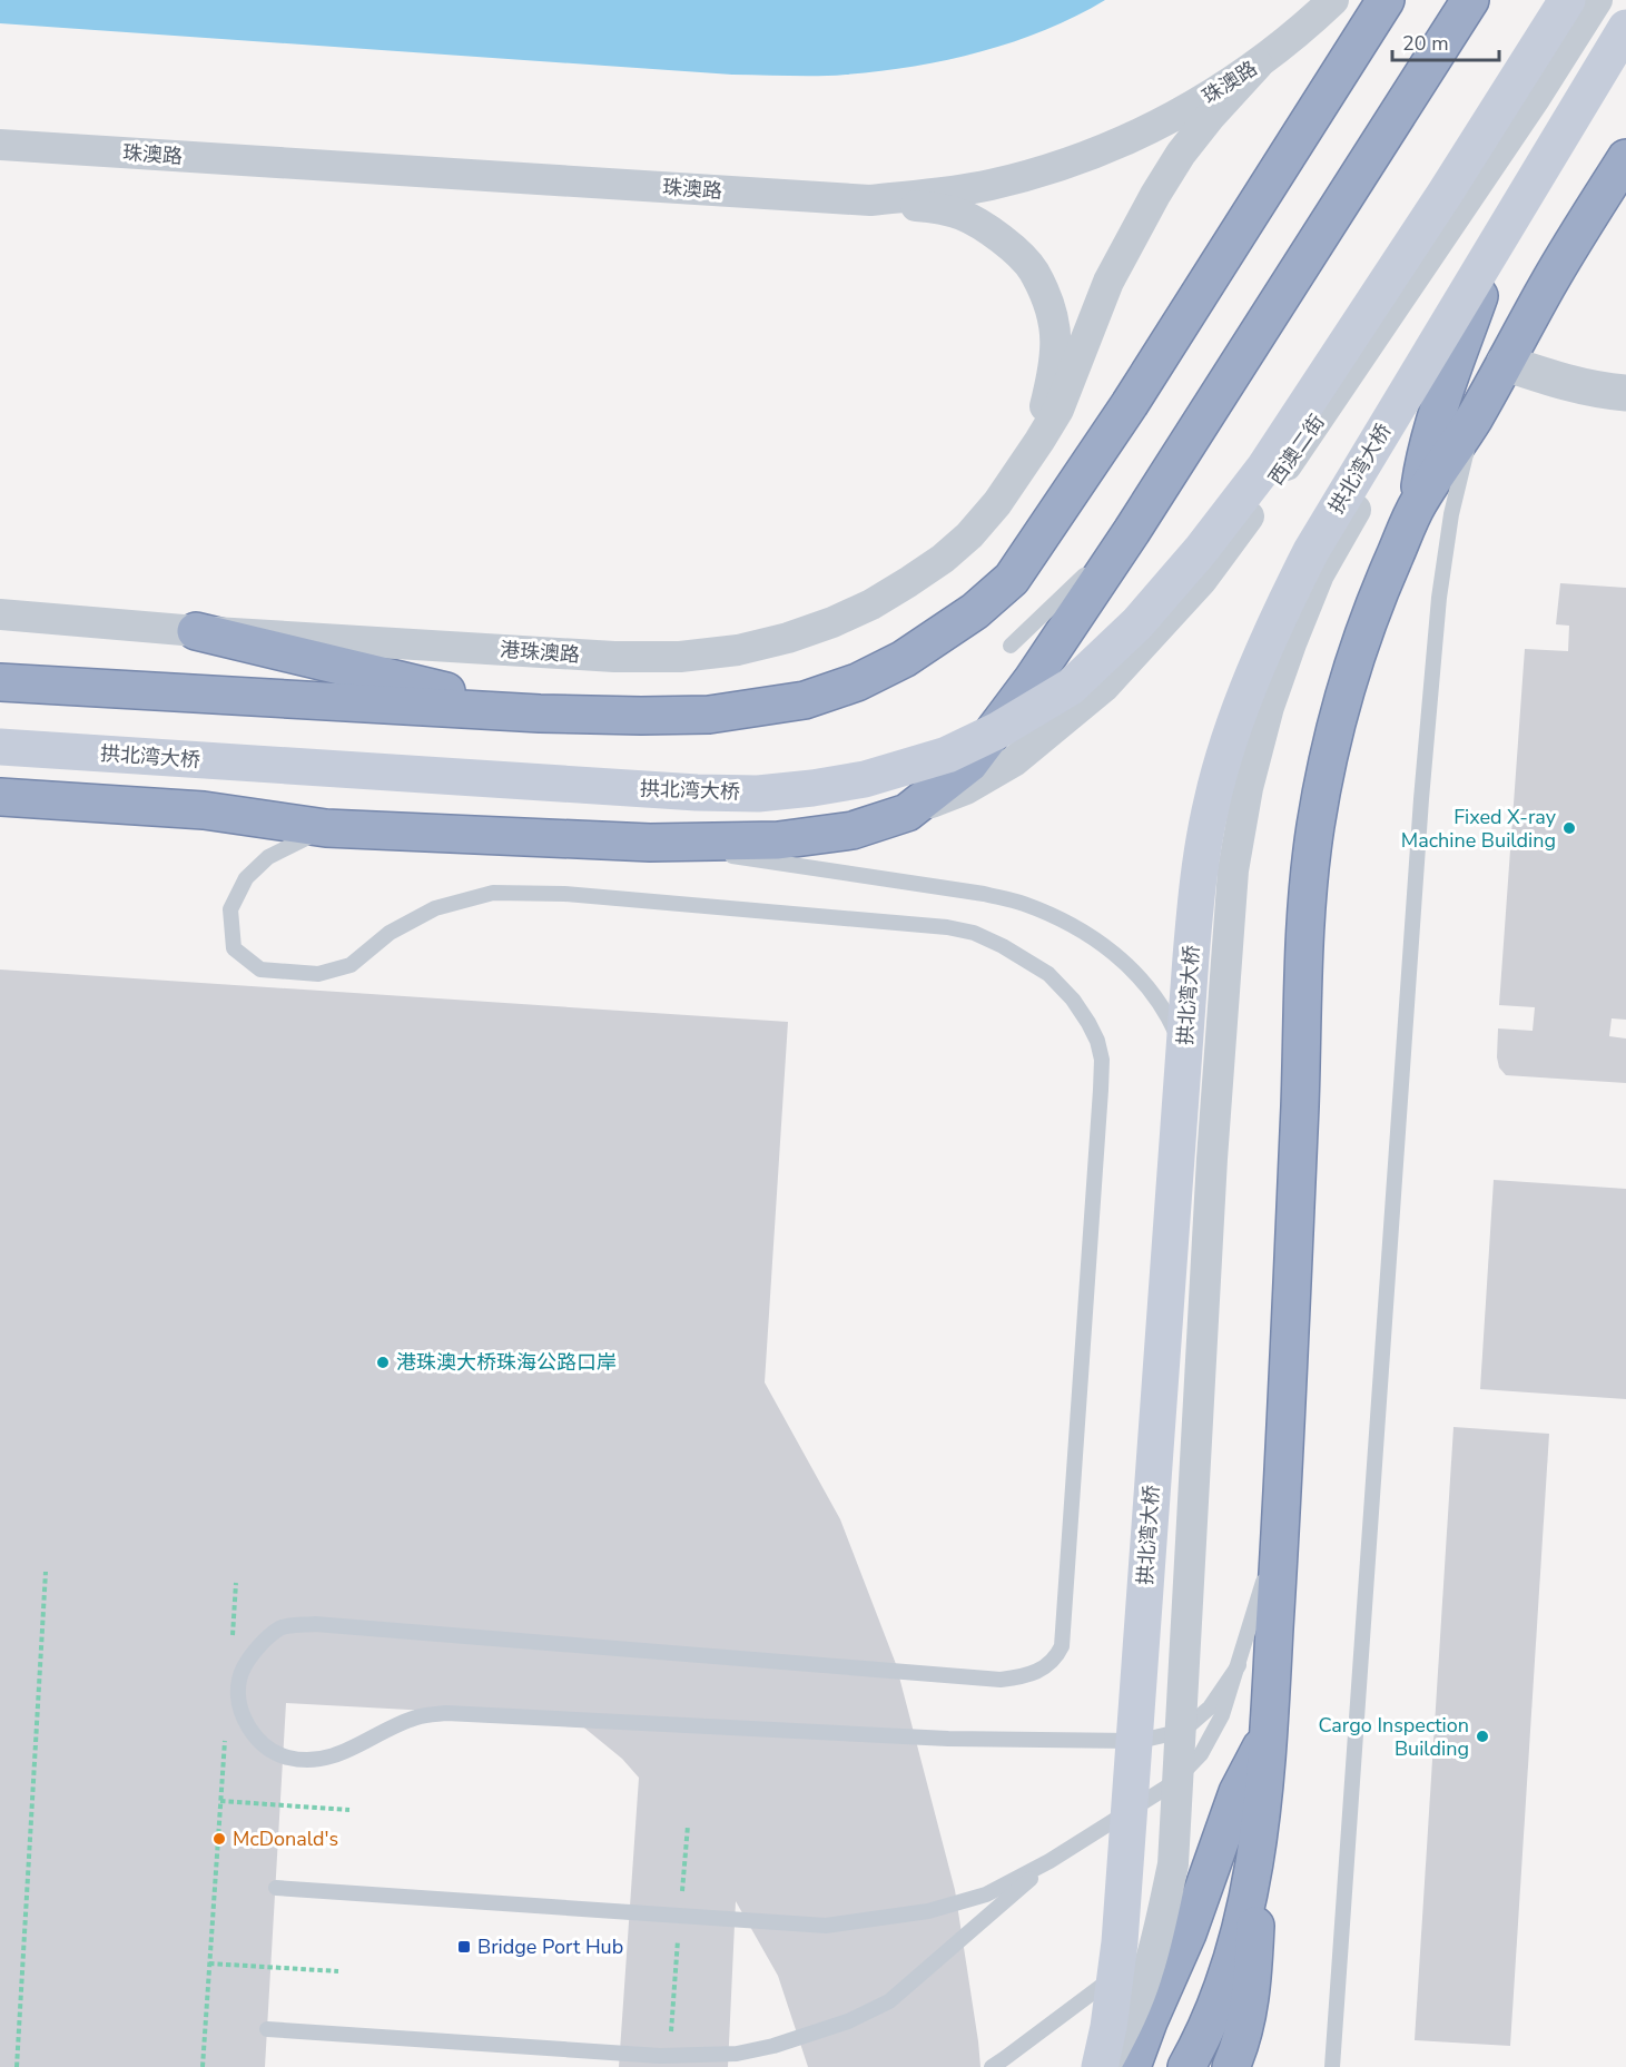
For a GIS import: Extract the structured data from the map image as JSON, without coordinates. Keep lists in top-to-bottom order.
{
  "streets": {
    "main road": ["拱北湾大桥"],
    "street": ["珠澳路", "西澳二街", "港珠澳路"]
  },
  "places": {
    "other": [
      "Fixed X-ray Machine Building",
      "港珠澳大桥珠海公路口岸",
      "Cargo Inspection Building",
      "McDonald's"
    ],
    "transit": ["Bridge Port Hub"]
  },
  "scale_bar": "20 m"
}
